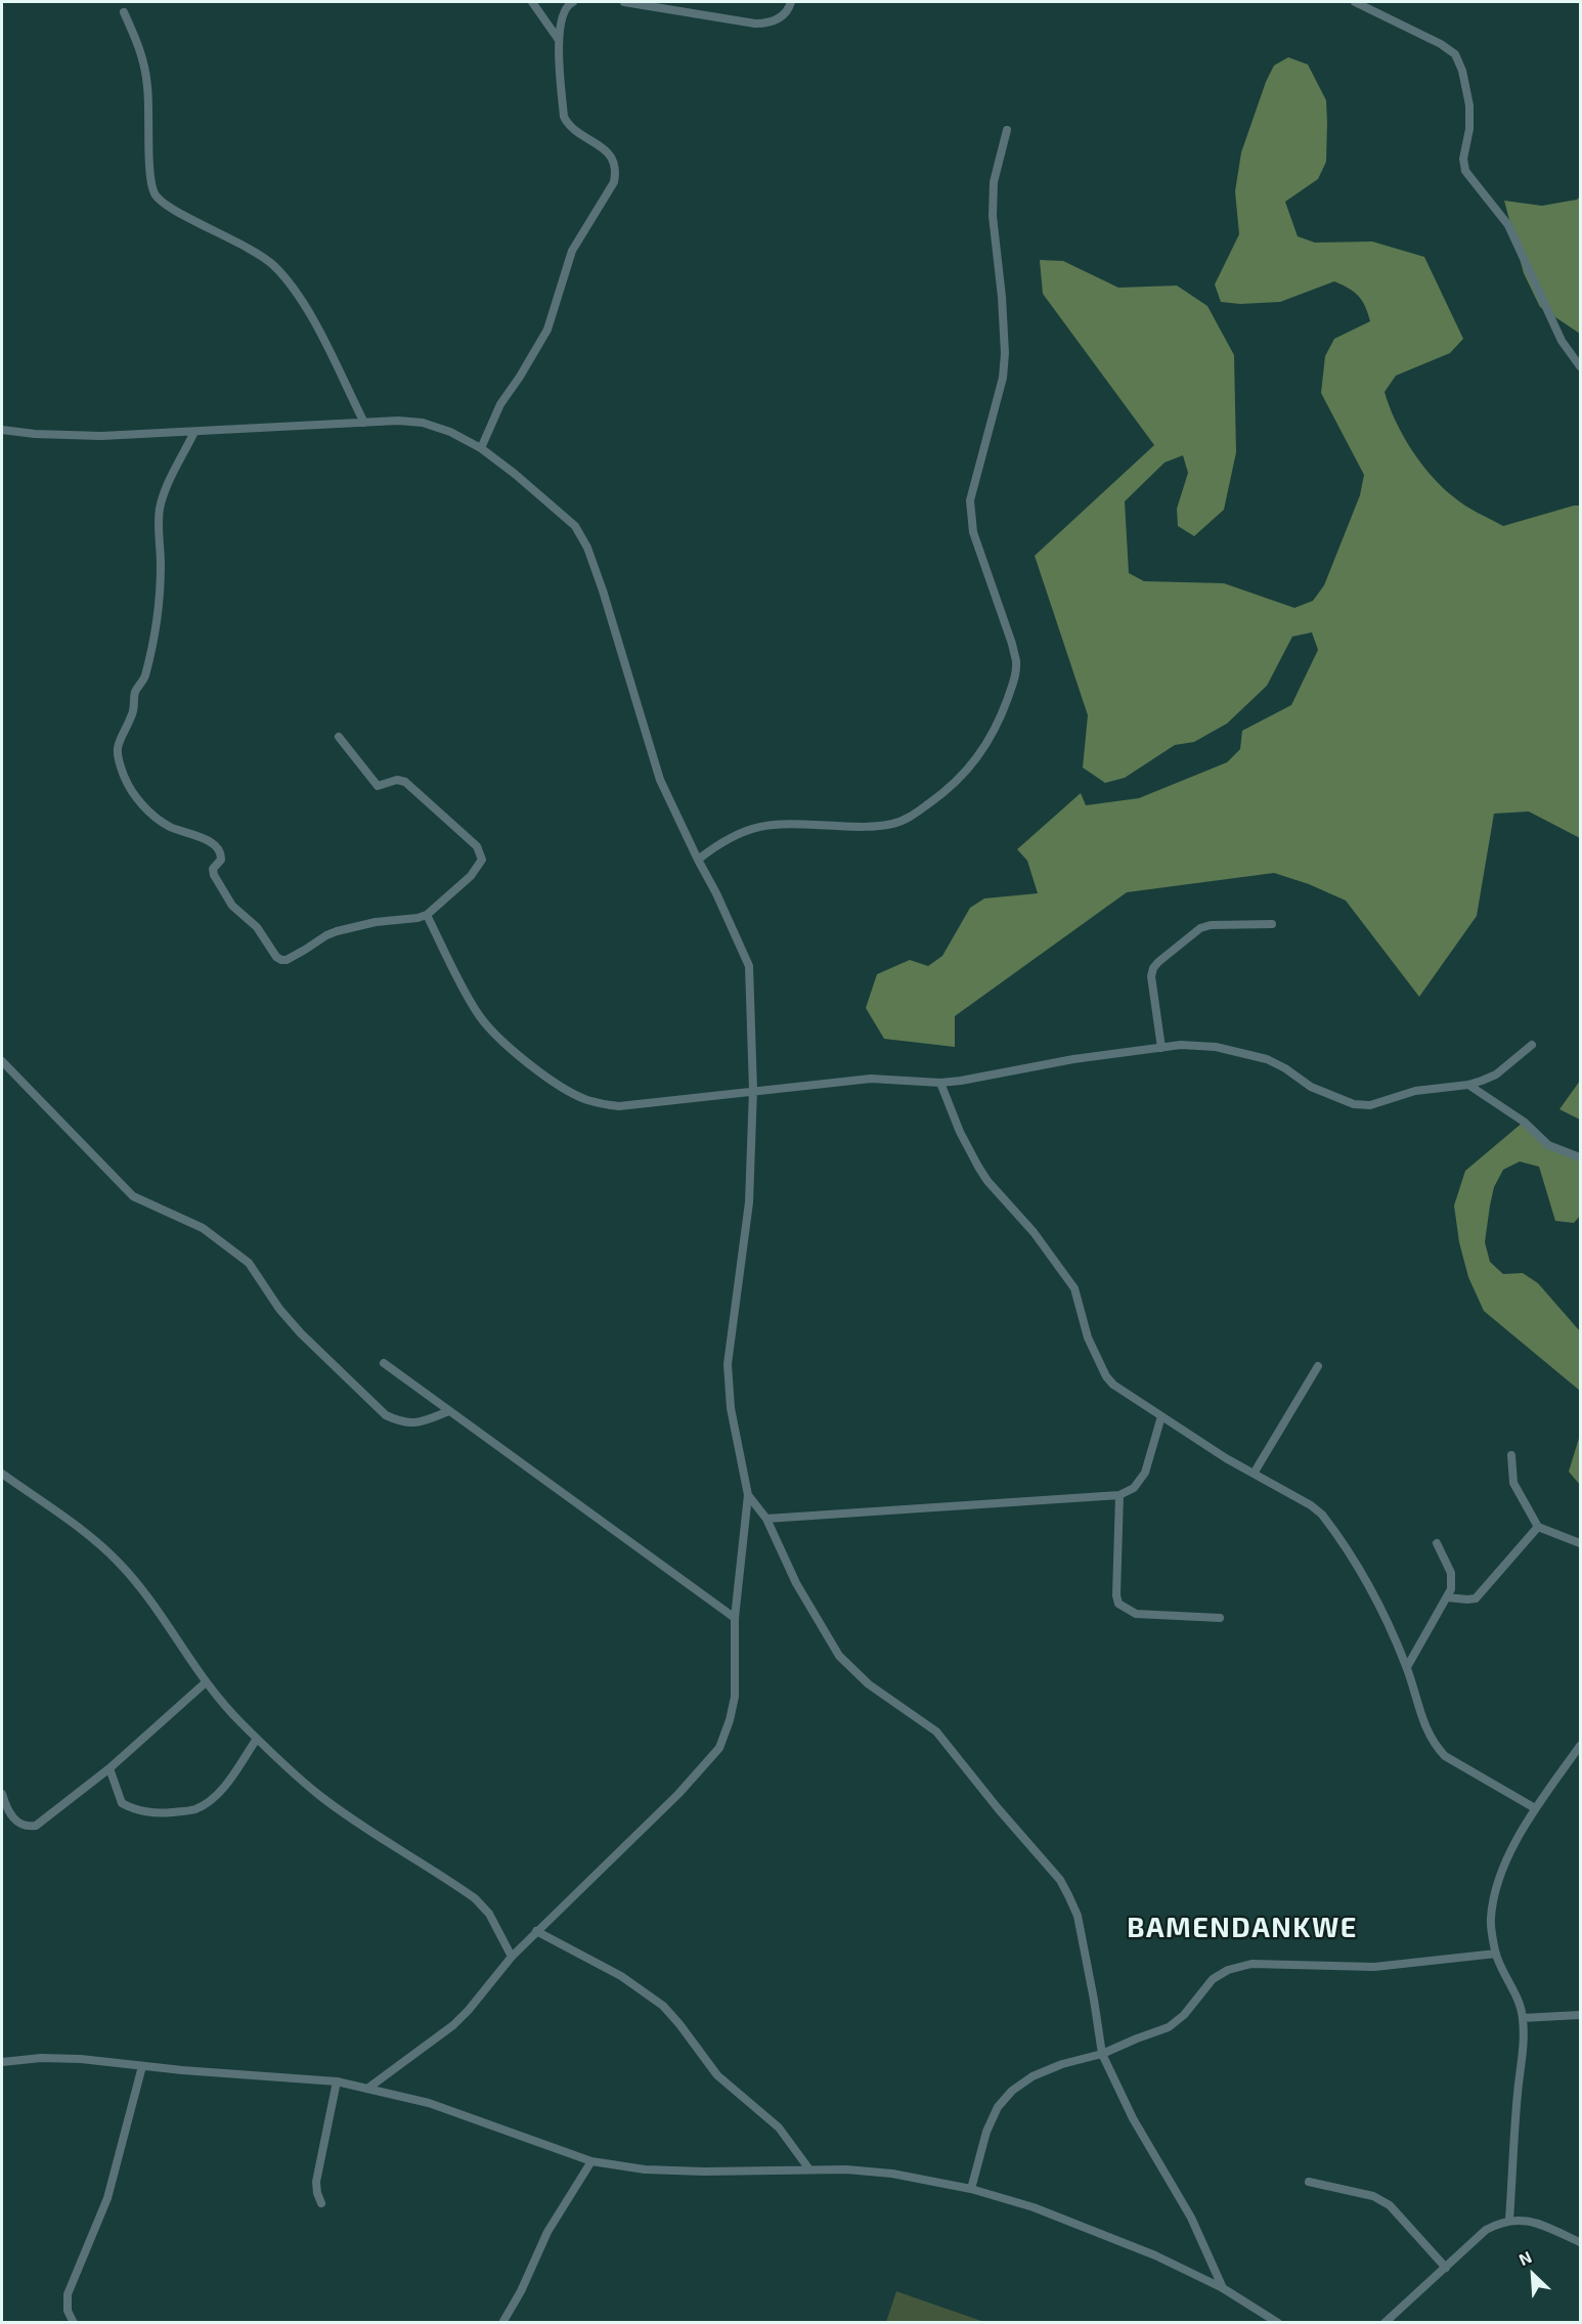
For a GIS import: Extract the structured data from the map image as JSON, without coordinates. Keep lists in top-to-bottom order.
{
  "districts": ["BAMENDANKWE"],
  "north": "top left"
}
